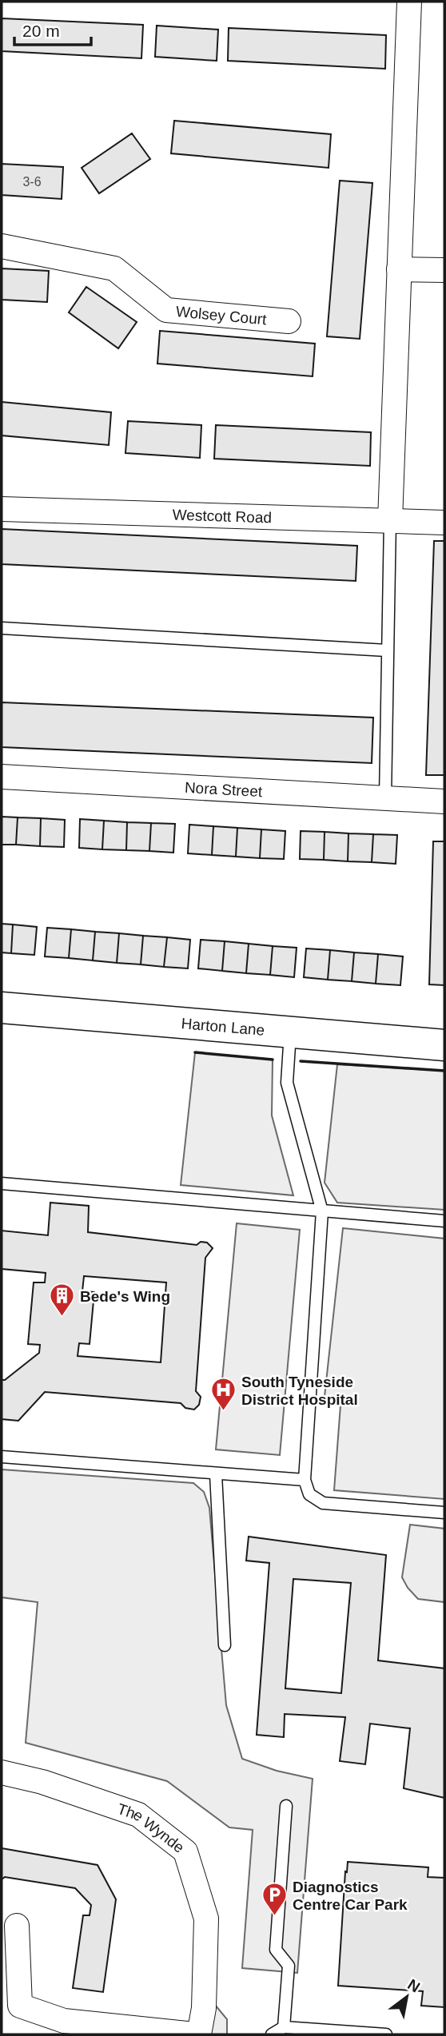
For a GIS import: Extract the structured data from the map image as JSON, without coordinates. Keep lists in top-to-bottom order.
{
  "streets": {
    "street": [
      "Wolsey Court",
      "Westcott Road",
      "Nora Street",
      "Harton Lane",
      "The Wynde"
    ]
  },
  "places": {
    "building": ["Bede's Wing"],
    "hospital": ["South Tyneside District Hospital"],
    "parking": ["Diagnostics Centre Car Park"]
  },
  "house_numbers": ["3-6"],
  "scale_bar": "20 m",
  "north": "top right"
}
